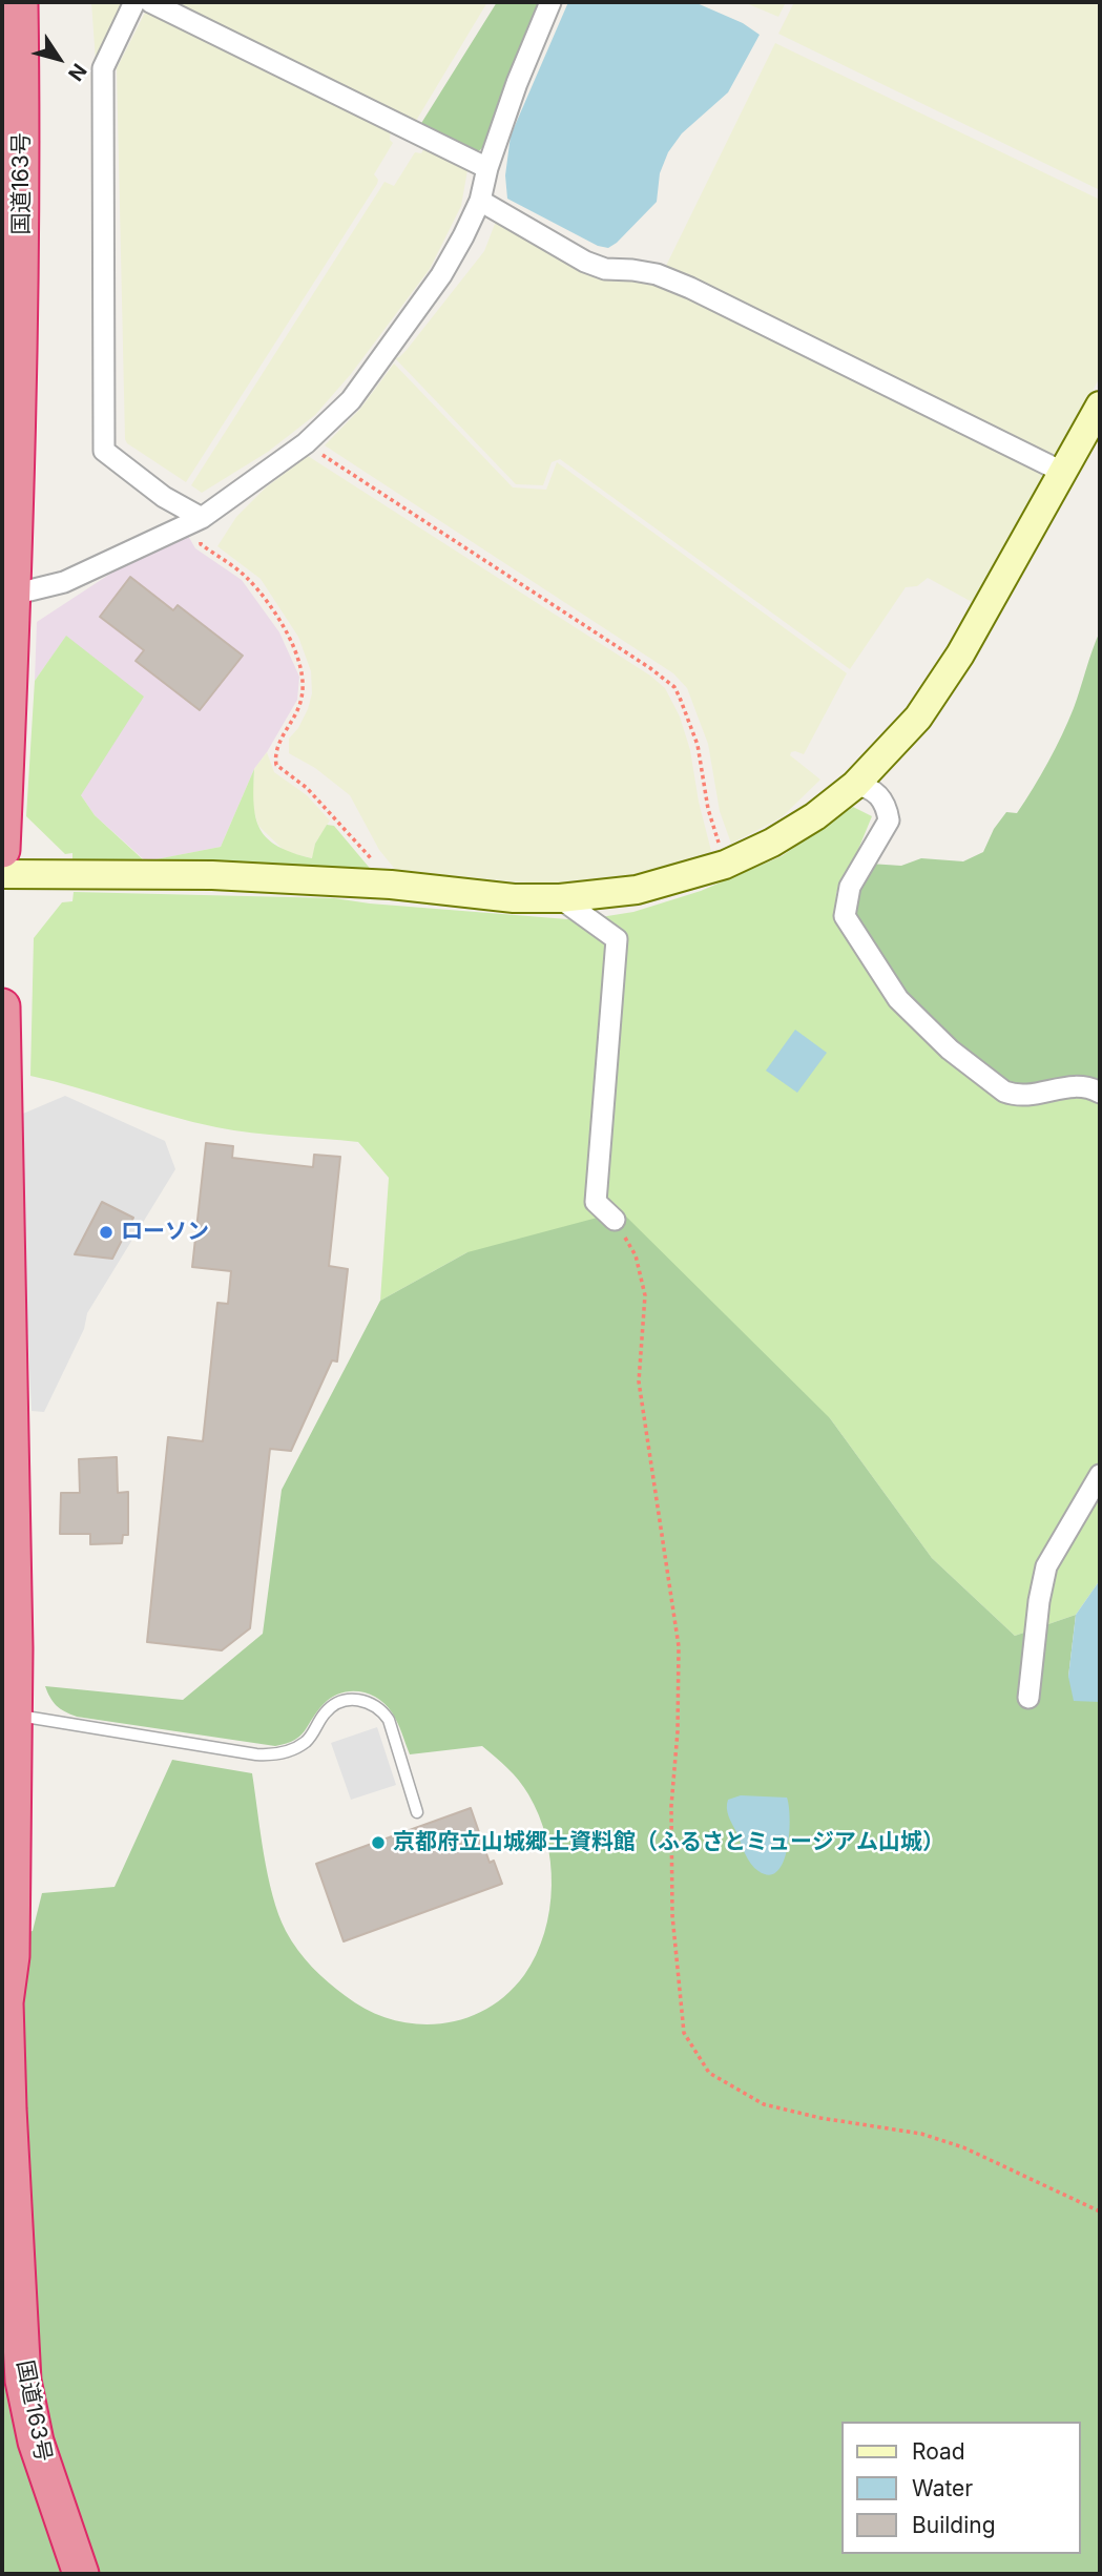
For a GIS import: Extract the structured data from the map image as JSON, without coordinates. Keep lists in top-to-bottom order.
{
  "streets": {
    "highway": ["国道163号"]
  },
  "places": ["ローソン", "京都府立山城郷土資料館（ふるさとミュージアム山城）"],
  "legend": ["Road", "Water", "Building"],
  "north": "bottom right"
}
